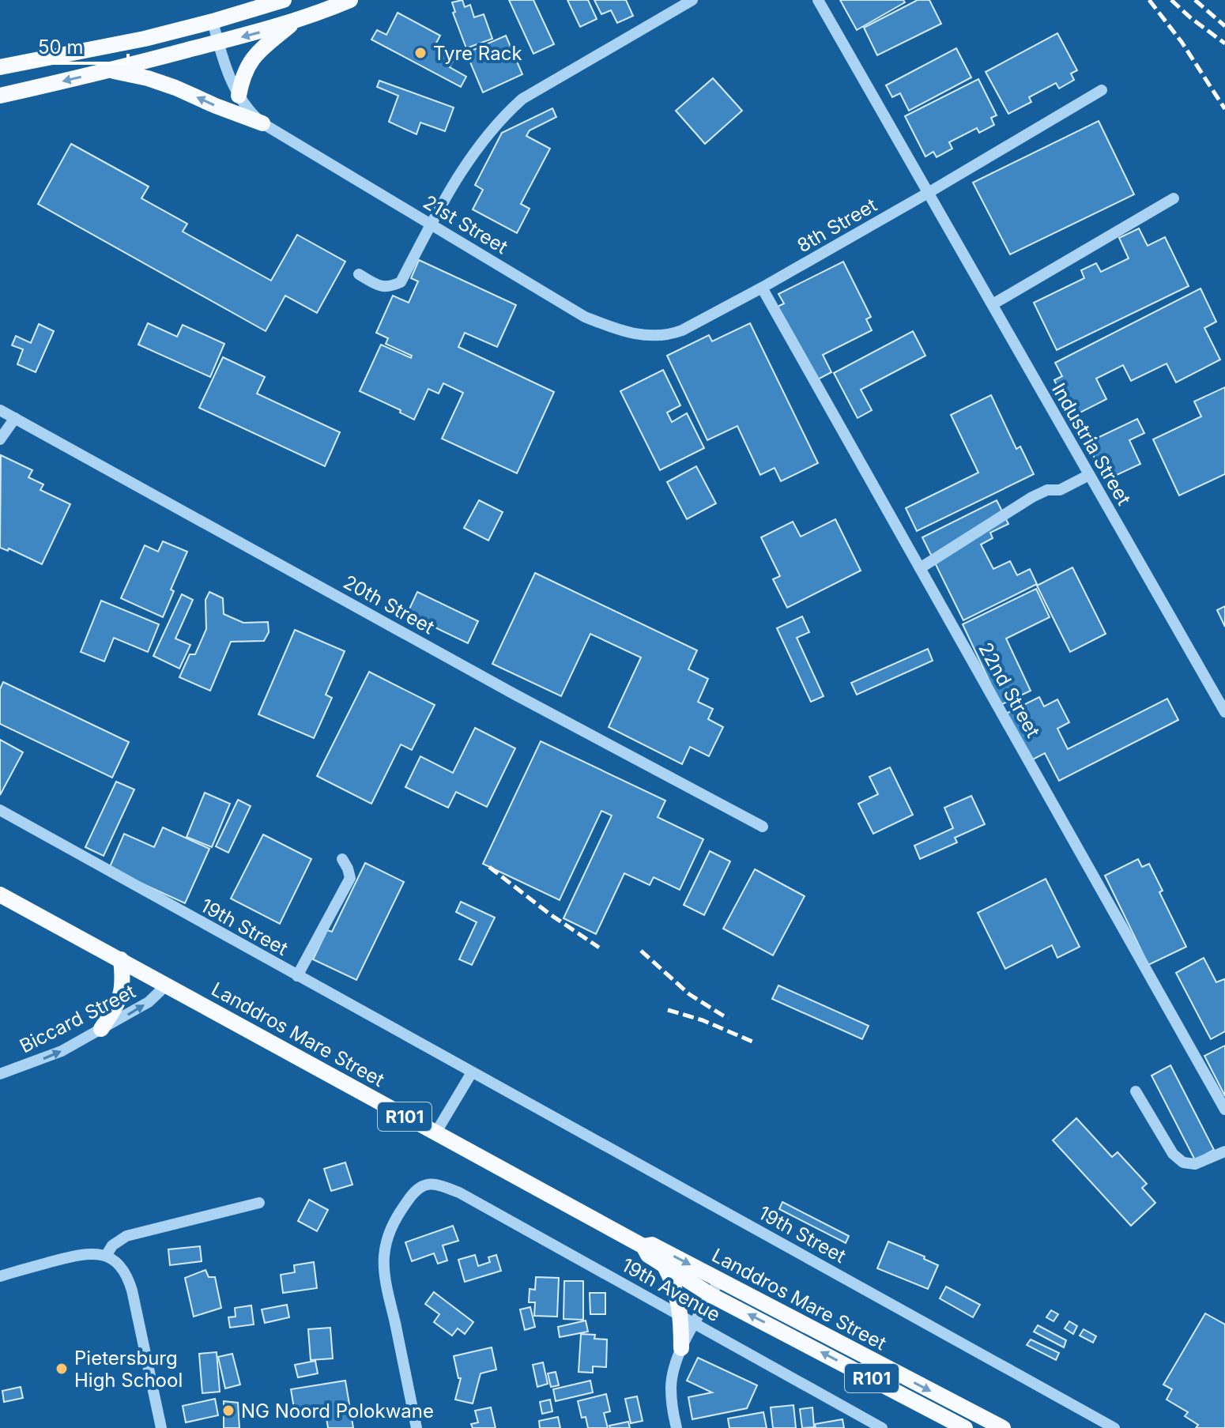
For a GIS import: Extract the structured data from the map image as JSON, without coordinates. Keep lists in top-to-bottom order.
{
  "streets": {
    "main road": ["Landdros Mare Street", "R101"],
    "street": [
      "21st Street",
      "8th Street",
      "Industria Street",
      "20th Street",
      "22nd Street",
      "19th Street",
      "Biccard Street",
      "19th Avenue"
    ]
  },
  "crossings": [
    ["21st Street", "8th Street"],
    ["21st Street", "22nd Street"],
    ["8th Street", "Industria Street"],
    ["8th Street", "22nd Street"],
    ["Biccard Street", "Landdros Mare Street"]
  ],
  "one_way": ["Biccard Street"],
  "places": ["Tyre Rack", "Pietersburg High School", "NG Noord Polokwane"],
  "scale_bar": "50 m"
}
